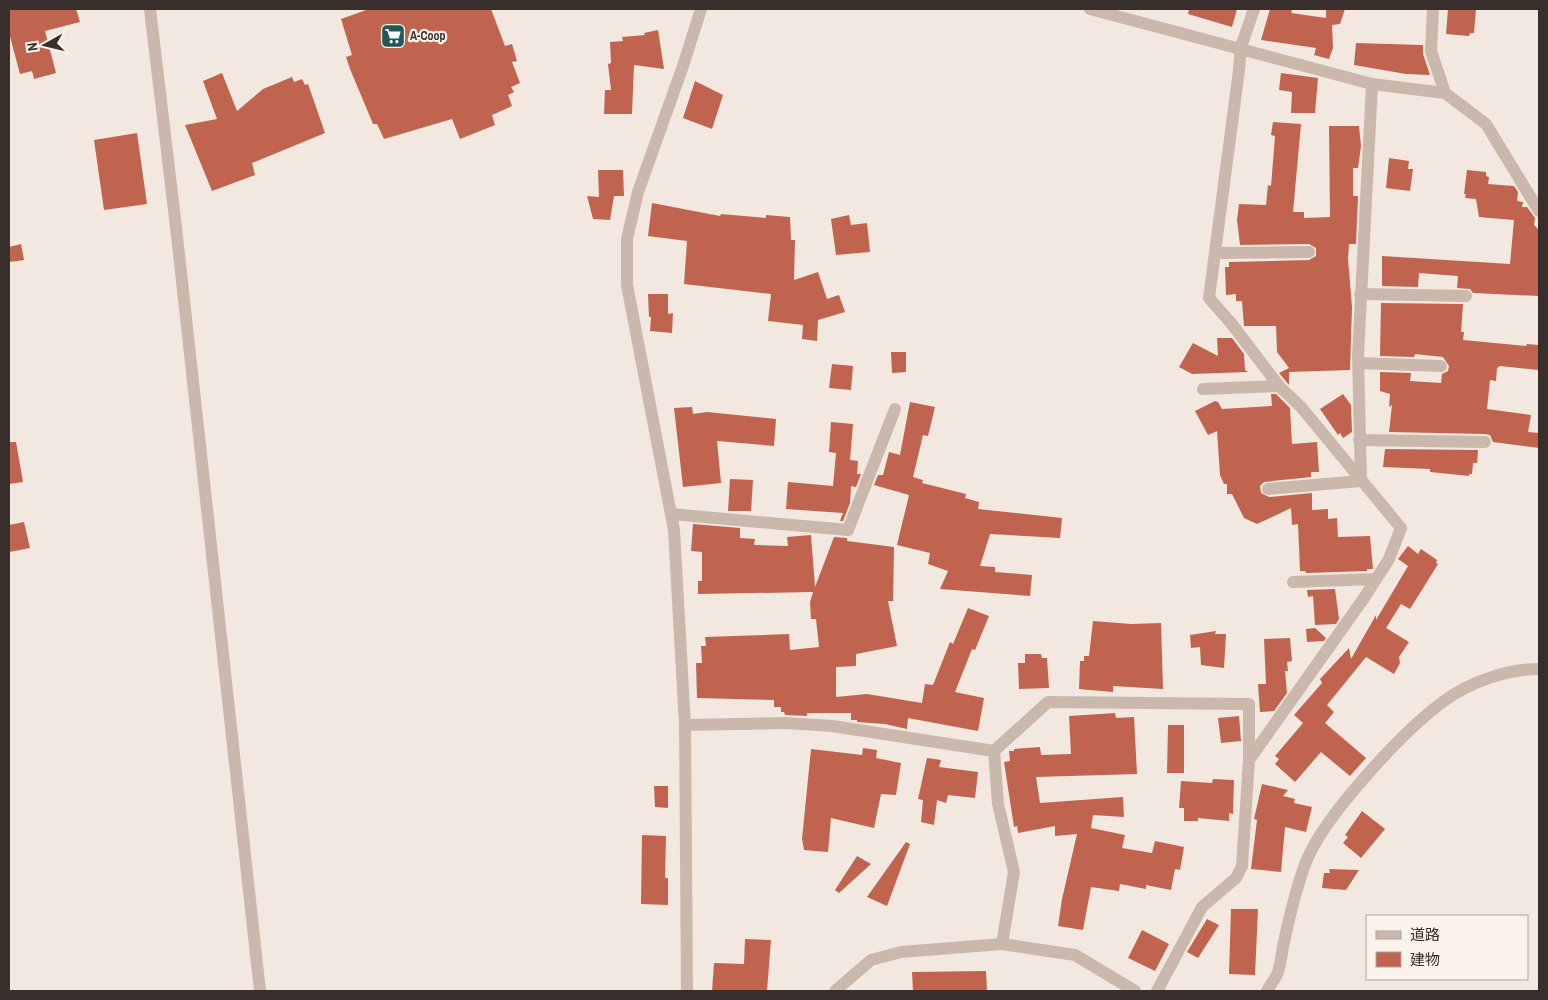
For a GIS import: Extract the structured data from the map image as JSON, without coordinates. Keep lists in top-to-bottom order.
{
  "places": {
    "supermarket": ["A-Coop"]
  },
  "legend": ["道路", "建物"],
  "north": "left"
}
